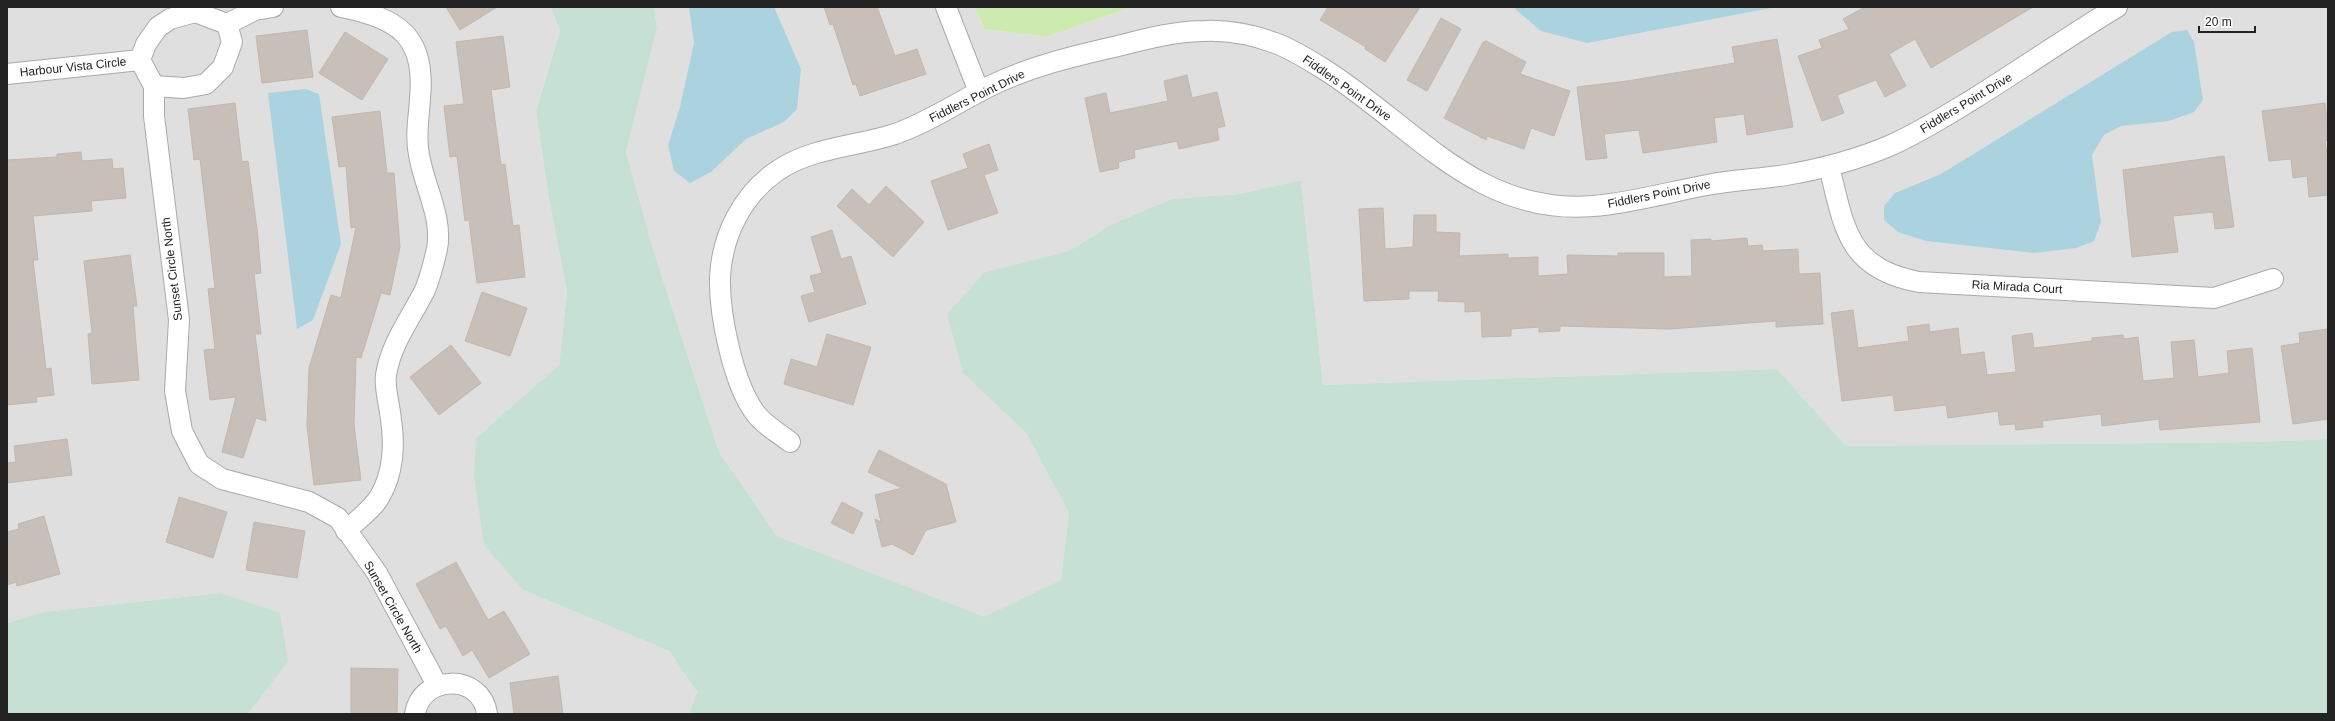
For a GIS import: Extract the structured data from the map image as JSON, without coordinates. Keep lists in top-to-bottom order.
{
  "streets": {
    "street": [
      "Harbour Vista Circle",
      "Fiddlers Point Drive",
      "Sunset Circle North",
      "Ria Mirada Court"
    ]
  },
  "crossings": [
    ["Harbour Vista Circle", "Sunset Circle North"],
    ["Fiddlers Point Drive", "Ria Mirada Court"]
  ],
  "scale_bar": "20 m"
}
